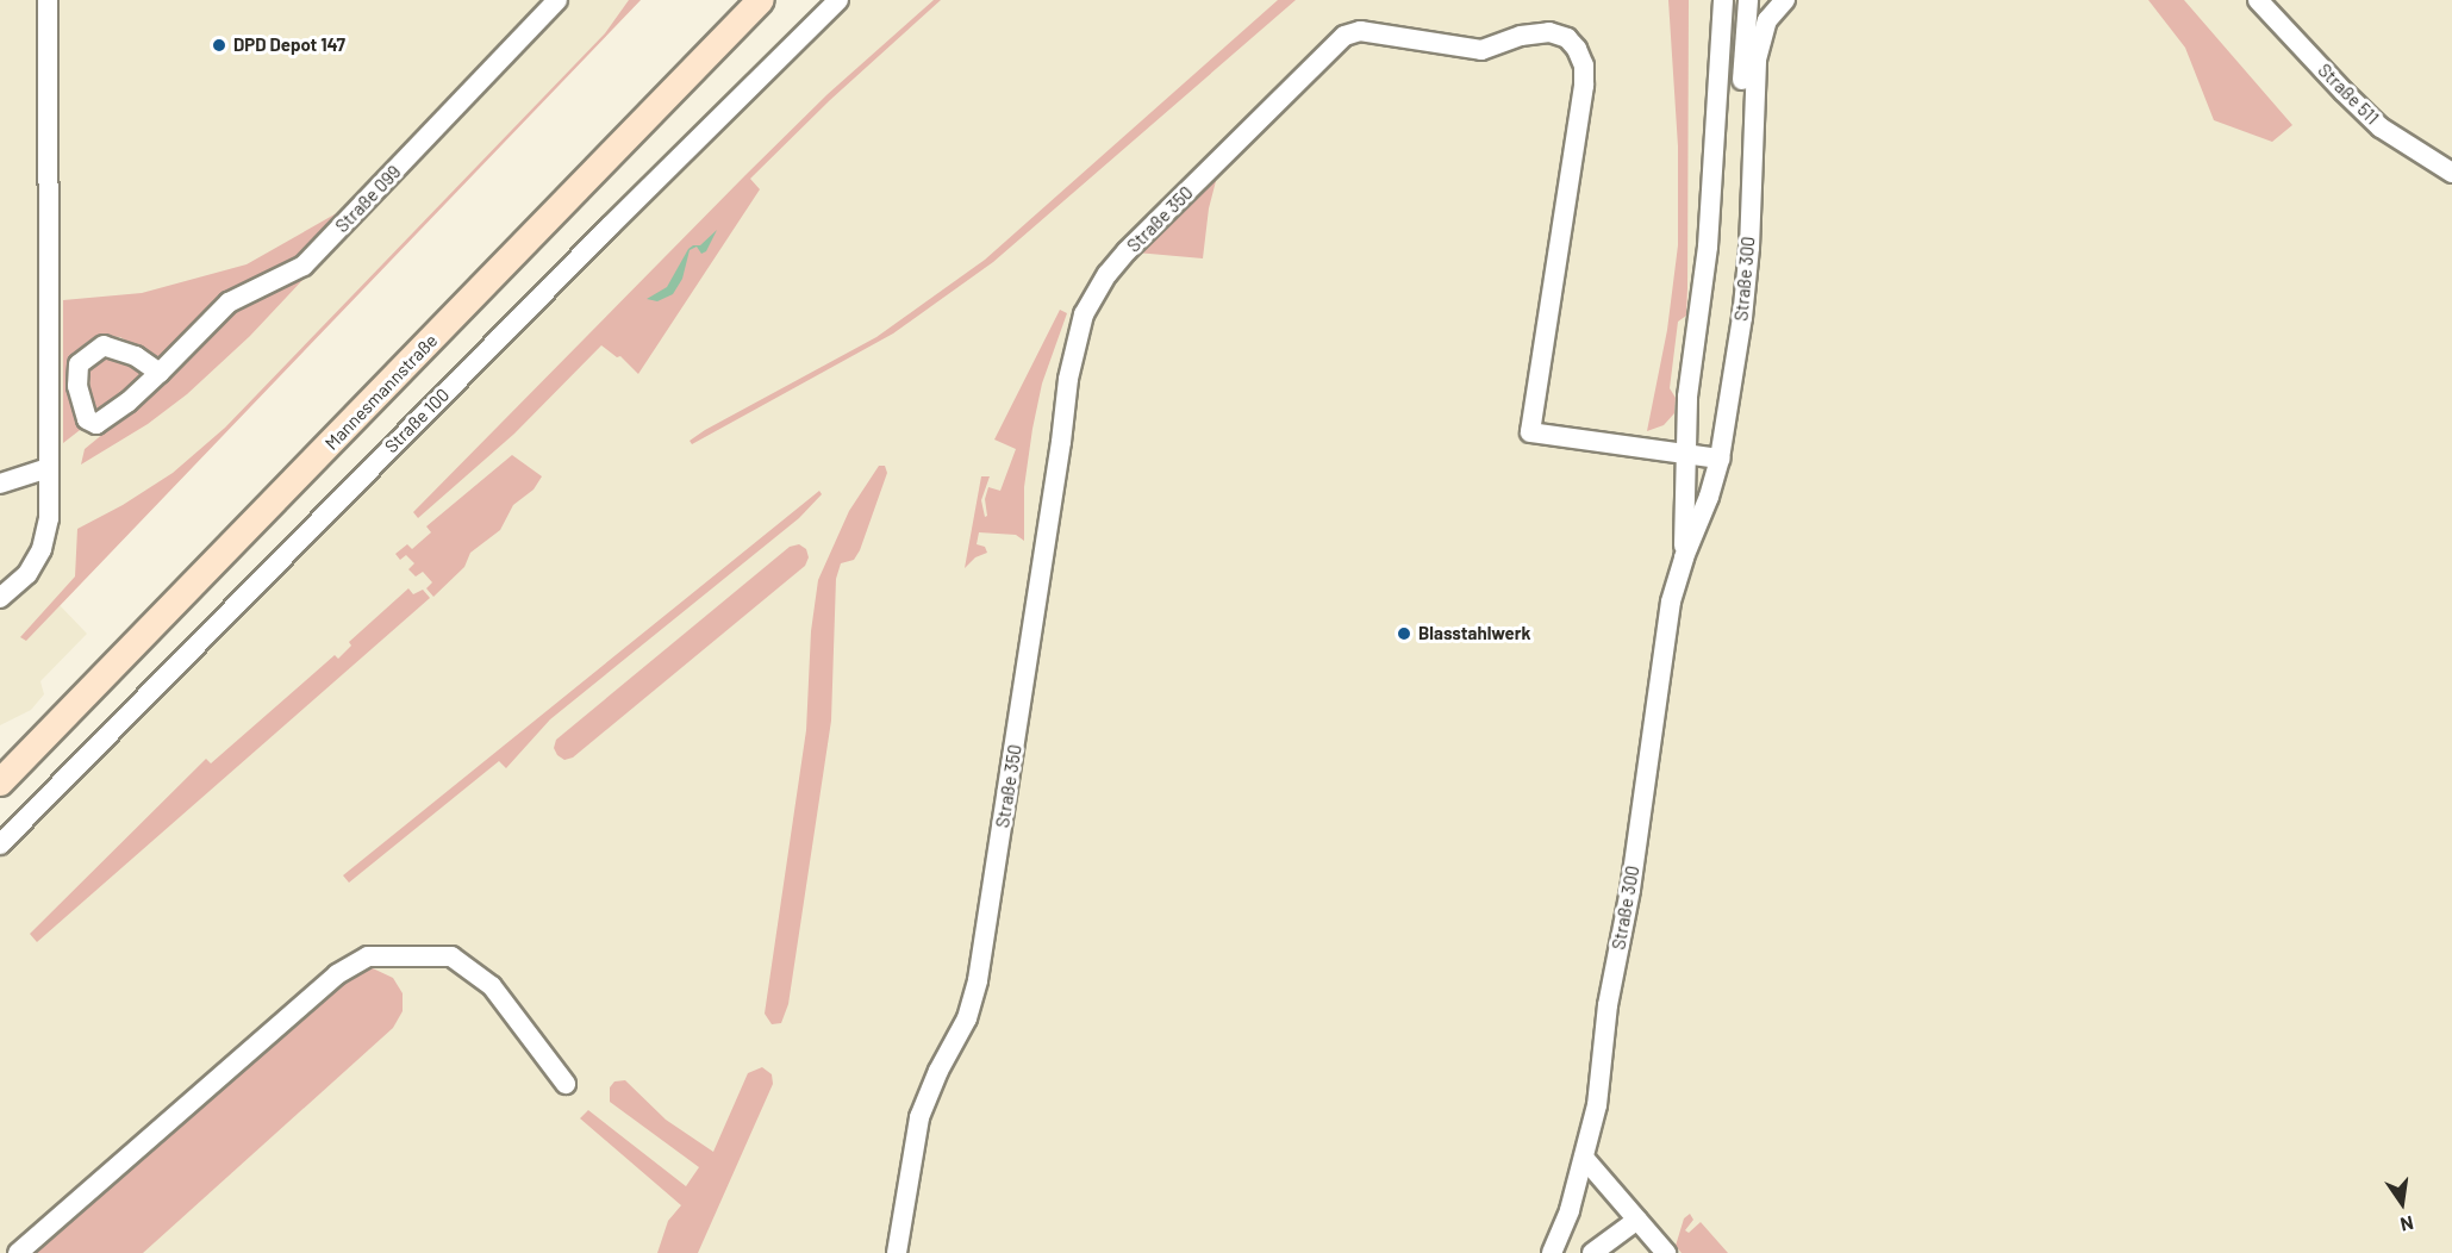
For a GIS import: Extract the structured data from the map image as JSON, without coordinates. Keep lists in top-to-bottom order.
{
  "streets": {
    "main road": ["Mannesmannstraße"],
    "street": [
      "Straße 511",
      "Straße 099",
      "Straße 350",
      "Straße 300",
      "Straße 100"
    ]
  },
  "crossings": [
    ["Straße 350", "Straße 300"]
  ],
  "places": ["DPD Depot 147", "Blasstahlwerk"],
  "north": "bottom"
}
